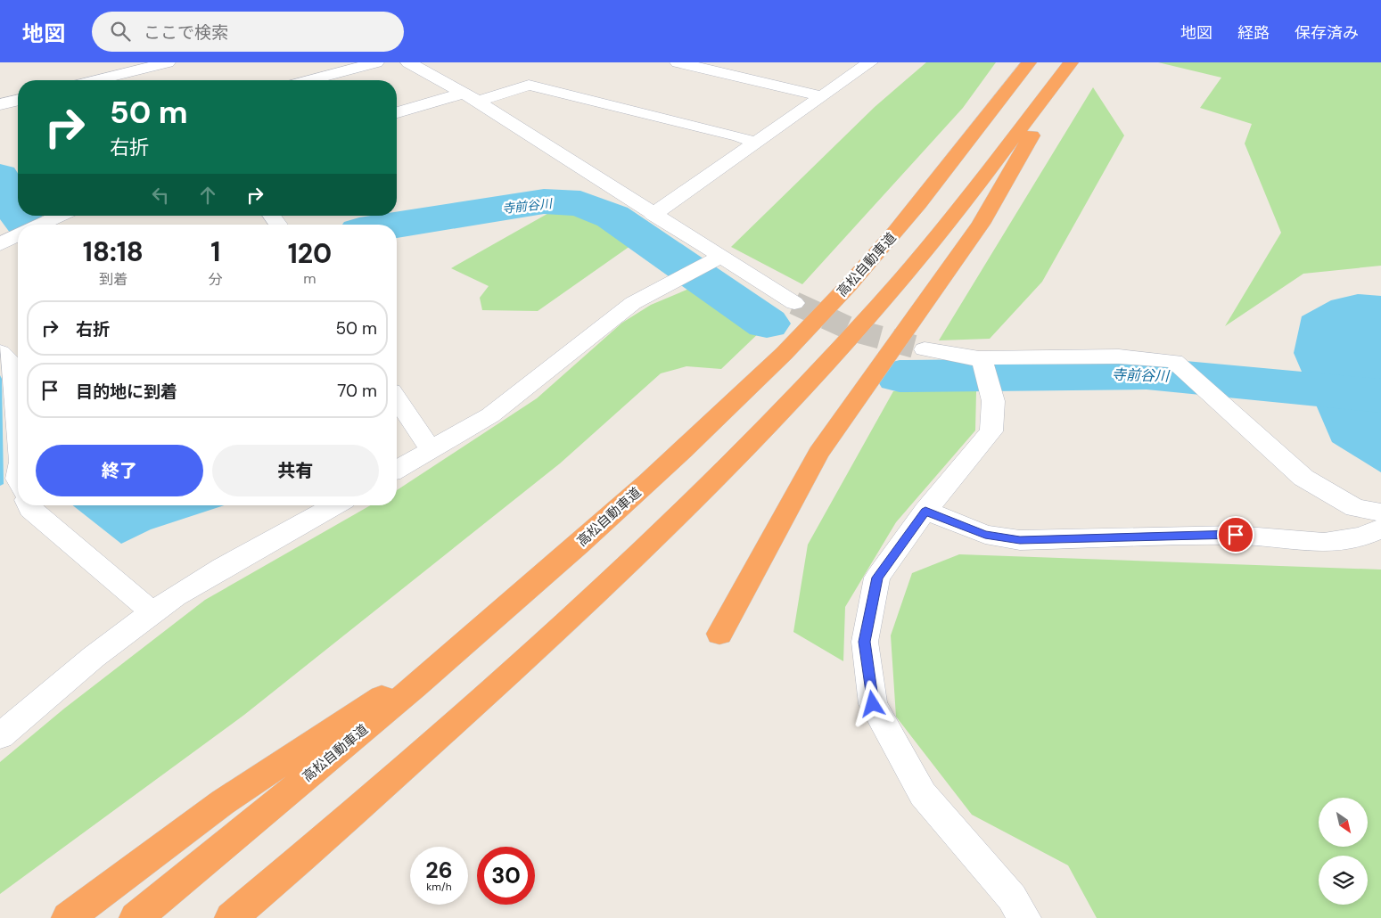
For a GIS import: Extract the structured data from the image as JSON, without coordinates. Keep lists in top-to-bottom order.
{
  "streets": {
    "highway": ["高松自動車道"]
  },
  "water": ["寺前谷川"],
  "north": "bottom right",
  "page": {
    "header": "地図",
    "search": "ここで検索",
    "nav": ["地図", "経路", "保存済み"],
    "turn": ["50 m", "右折"],
    "eta": [
      "18:18",
      "到着",
      "1",
      "分",
      "120",
      "m"
    ],
    "list": [
      {
        "name": "右折",
        "value": "50 m"
      },
      {
        "name": "目的地に到着",
        "value": "70 m"
      }
    ],
    "buttons": ["終了", "共有"],
    "speed": "26 km/h",
    "limit": "30"
  }
}
